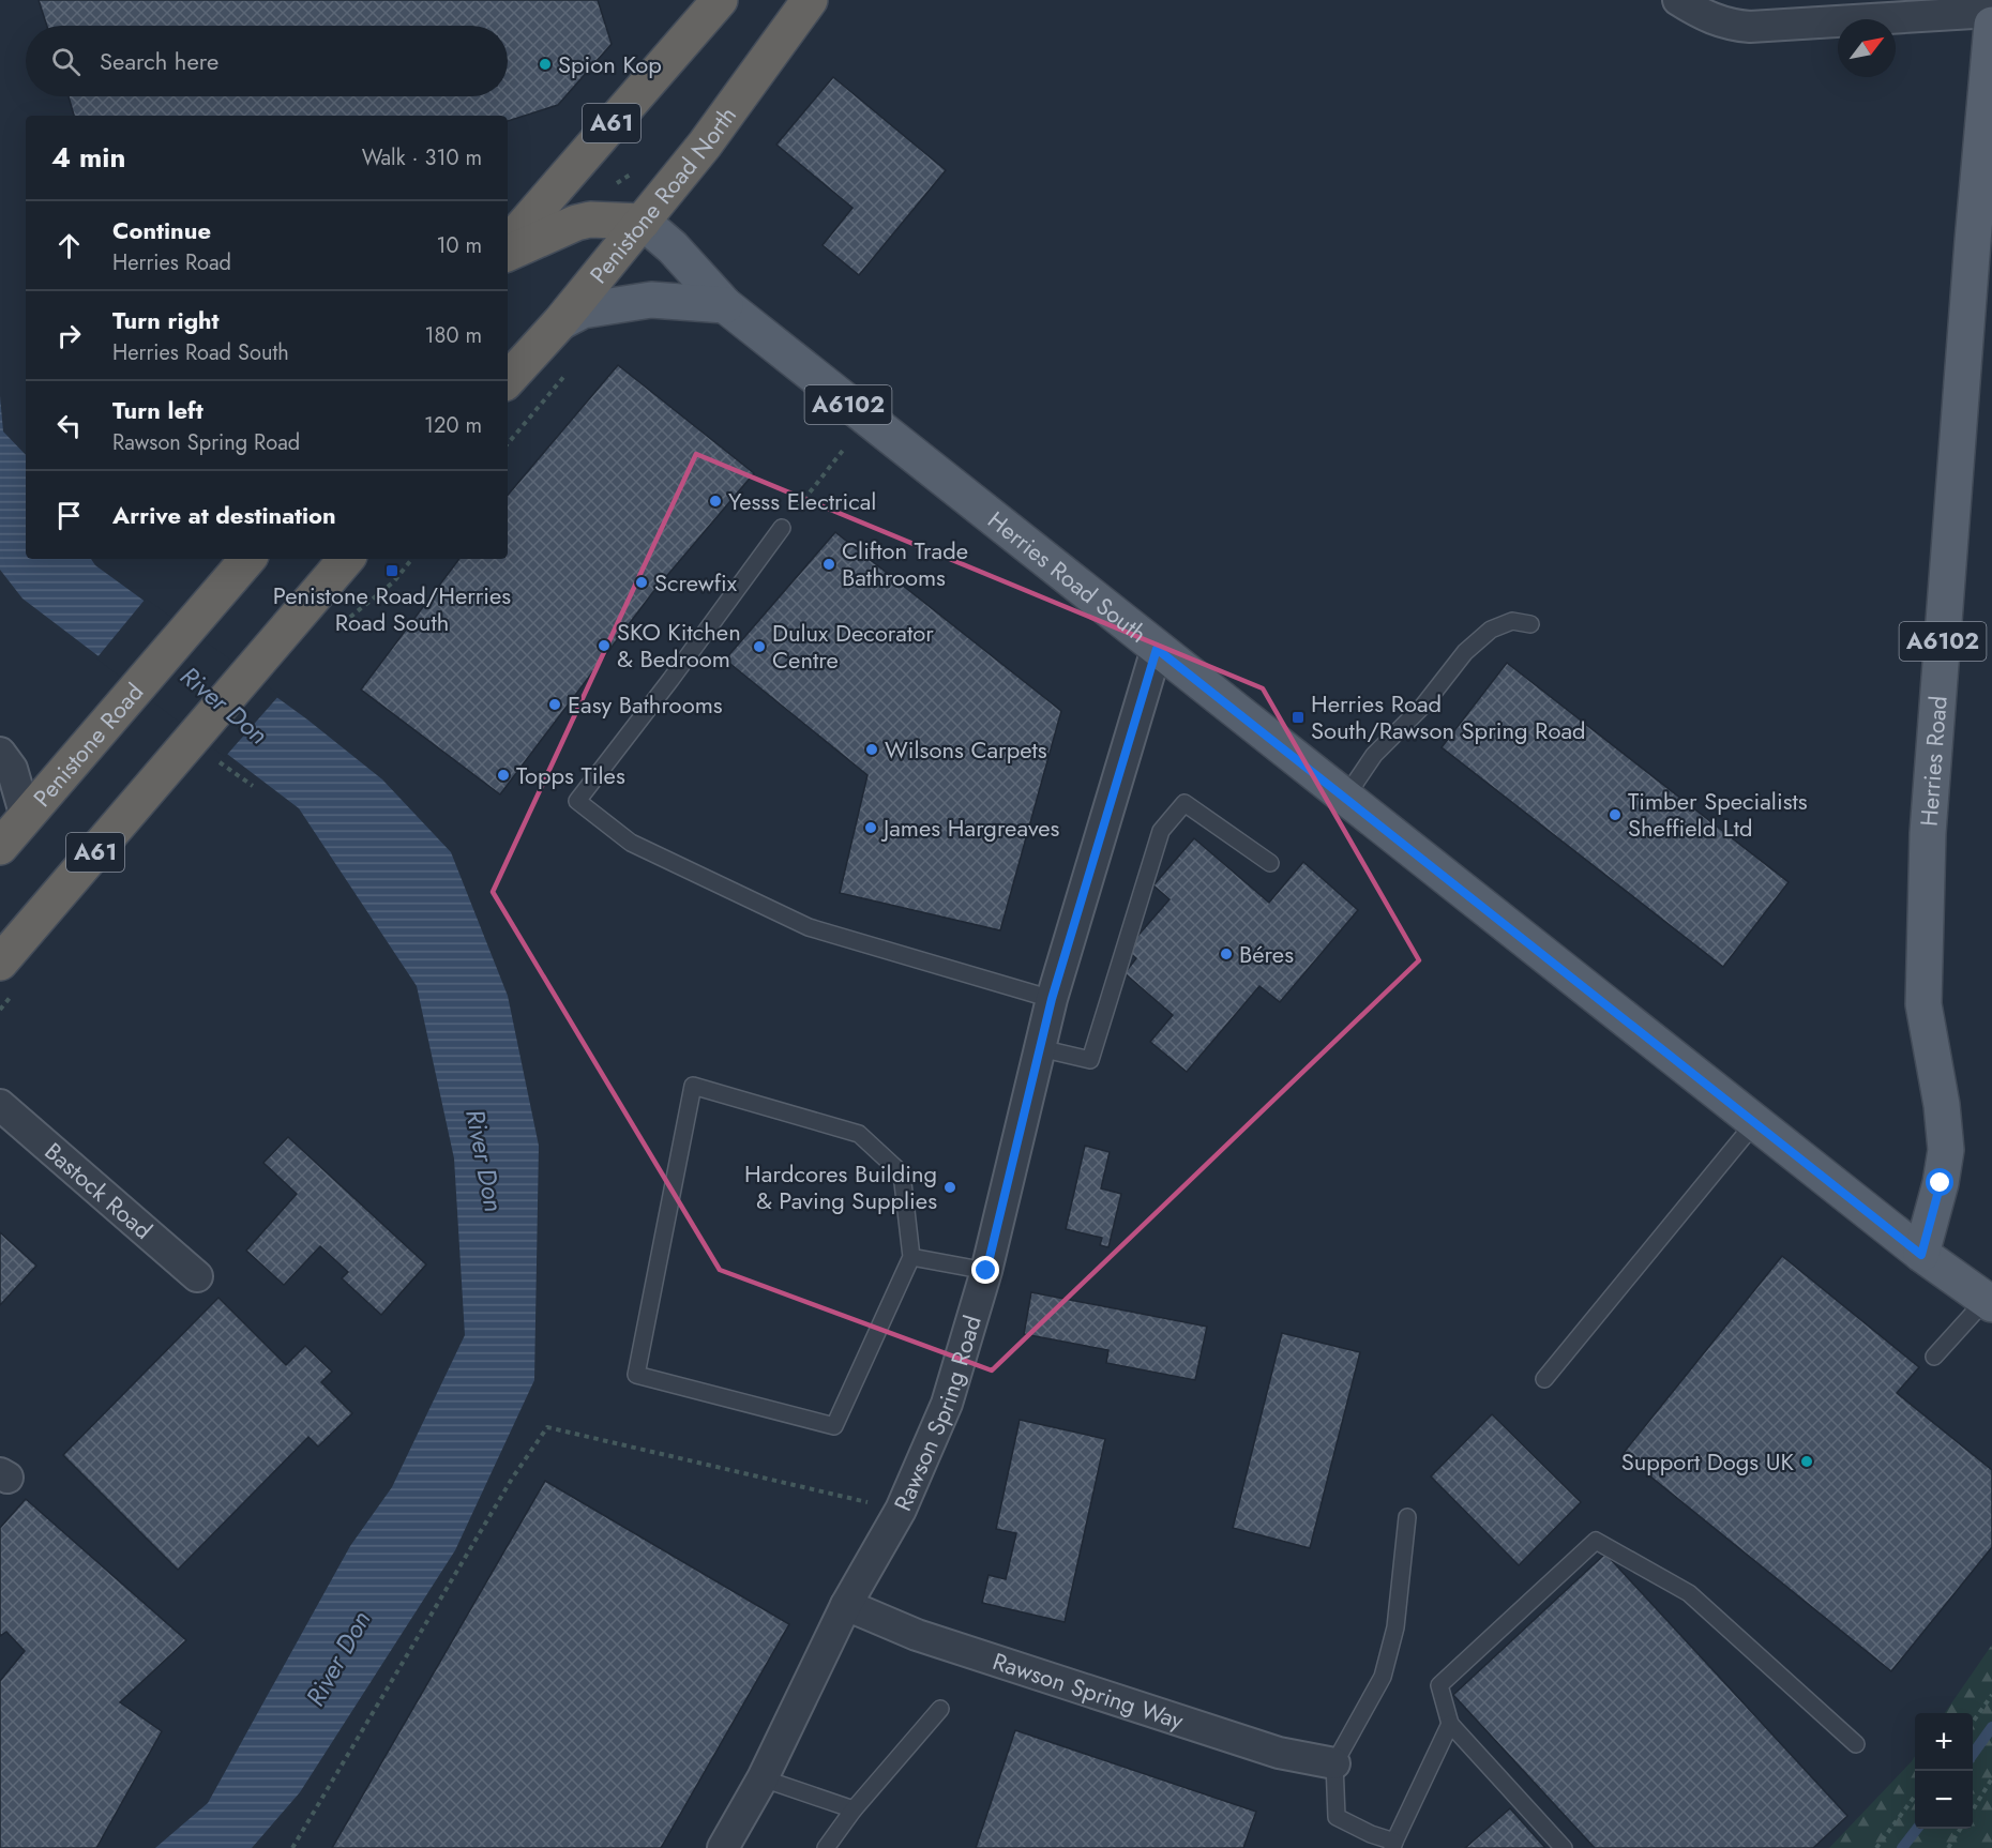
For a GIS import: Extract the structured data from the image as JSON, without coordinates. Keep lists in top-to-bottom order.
{
  "streets": {
    "highway": ["A61", "Penistone Road North", "Penistone Road"],
    "main road": ["A6102", "Herries Road South", "Herries Road"],
    "street": ["Bastock Road", "Rawson Spring Road", "Rawson Spring Way"]
  },
  "crossings": [
    ["Penistone Road North", "Herries Road South"],
    ["A6102", "Herries Road South"],
    ["A6102", "Herries Road"],
    ["Herries Road South", "Herries Road"],
    ["Herries Road South", "Rawson Spring Road"],
    ["Rawson Spring Road", "Rawson Spring Way"]
  ],
  "water": ["River Don"],
  "places": {
    "other": [
      "Spion Kop",
      "Yesss Electrical",
      "Clifton Trade Bathrooms",
      "Screwfix",
      "SKO Kitchen & Bedroom",
      "Dulux Decorator Centre",
      "Easy Bathrooms",
      "Wilsons Carpets",
      "Topps Tiles",
      "Timber Specialists Sheffield Ltd",
      "James Hargreaves",
      "Béres",
      "Hardcores Building & Paving Supplies",
      "Support Dogs UK"
    ],
    "transit": ["Penistone Road/Herries Road South", "Herries Road South/Rawson Spring Road"]
  },
  "north": "top right",
  "page": {
    "search": "Search here",
    "heading": ["4 min", "Walk · 310 m"],
    "list": [
      ["Continue", "Herries Road", "10 m"],
      ["Turn right", "Herries Road South", "180 m"],
      ["Turn left", "Rawson Spring Road", "120 m"],
      "Arrive at destination"
    ],
    "map_buttons": ["+", "−"]
  }
}
